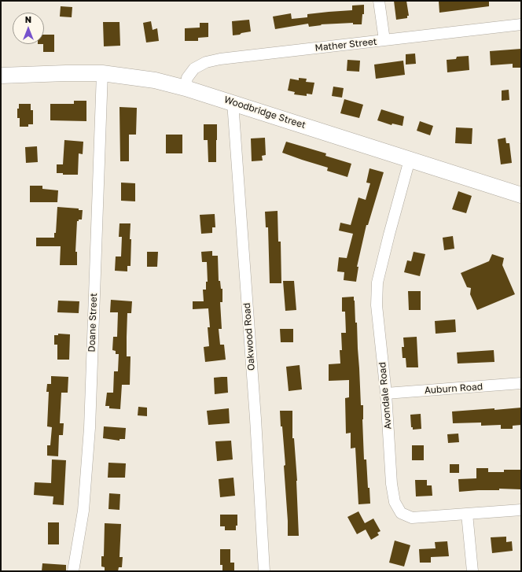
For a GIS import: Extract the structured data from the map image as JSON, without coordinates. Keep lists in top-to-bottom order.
{
  "streets": {
    "main road": ["Woodbridge Street"],
    "street": [
      "Mather Street",
      "Doane Street",
      "Oakwood Road",
      "Auburn Road",
      "Avondale Road"
    ]
  },
  "crossings": [
    ["Mather Street", "Woodbridge Street"],
    ["Woodbridge Street", "Doane Street"],
    ["Woodbridge Street", "Oakwood Road"],
    ["Woodbridge Street", "Avondale Road"],
    ["Auburn Road", "Avondale Road"]
  ],
  "north": "top"
}
